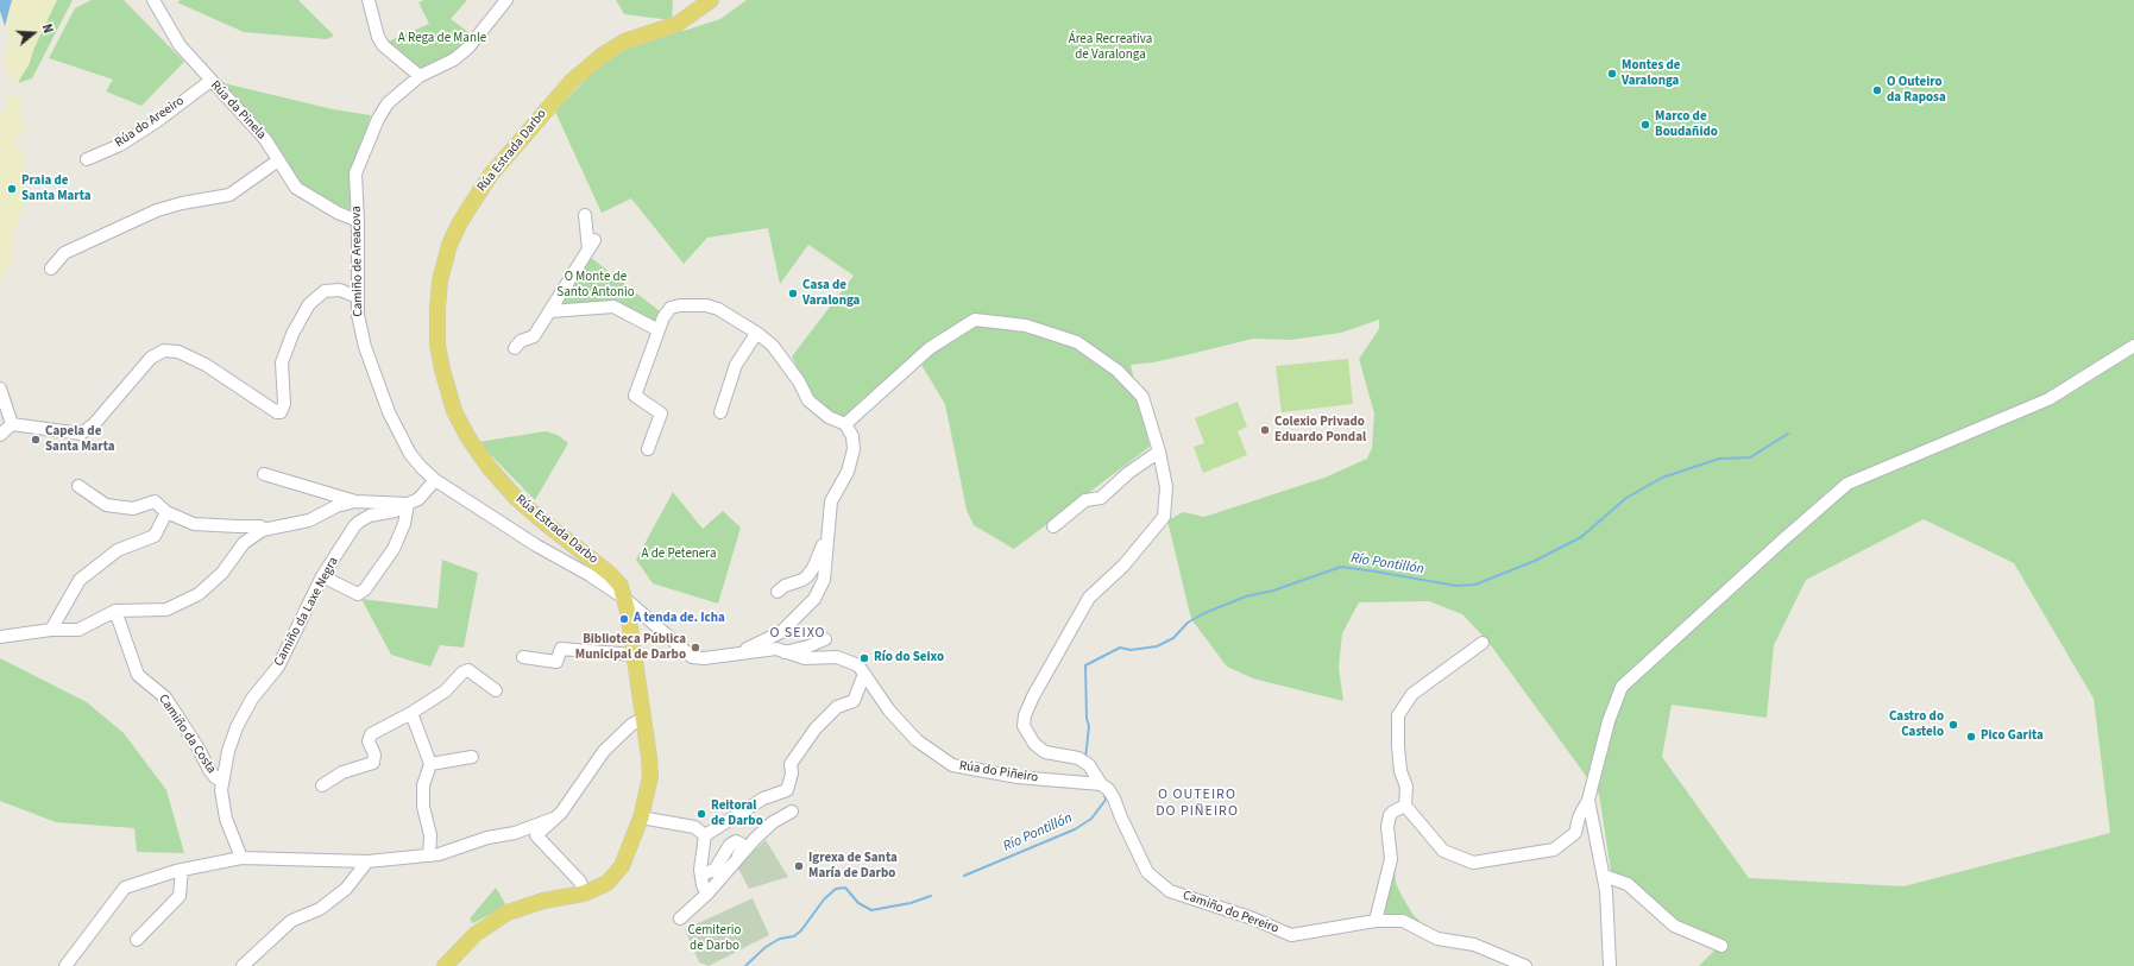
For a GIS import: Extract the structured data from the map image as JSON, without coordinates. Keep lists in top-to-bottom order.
{
  "streets": {
    "main road": ["Rúa Estrada Darbo"],
    "street": [
      "Rúa da Pinela",
      "Rúa do Areeiro",
      "Camiño de Areacova",
      "Camiño da Laxe Negra",
      "Camiño da Costa",
      "Rúa do Piñeiro",
      "Camiño do Pereiro"
    ]
  },
  "crossings": [
    ["Rúa da Pinela", "Rúa do Areeiro"],
    ["Rúa da Pinela", "Camiño de Areacova"],
    ["Rúa Estrada Darbo", "Camiño de Areacova"],
    ["Rúa Estrada Darbo", "Rúa do Piñeiro"],
    ["Camiño de Areacova", "Camiño da Laxe Negra"],
    ["Camiño de Areacova", "Rúa do Piñeiro"],
    ["Camiño da Laxe Negra", "Camiño da Costa"],
    ["Rúa do Piñeiro", "Camiño do Pereiro"]
  ],
  "districts": ["O SEIXO", "O OUTEIRO DO PIÑEIRO"],
  "water": ["Río Pontillón"],
  "parks": [
    "A Rega de Manle",
    "Área Recreativa de Varalonga",
    "O Monte de Santo Antonio",
    "A de Petenera",
    "Cemiterio de Darbo"
  ],
  "places": [
    "Montes de Varalonga",
    "O Outeiro da Raposa",
    "Marco de Boudañido",
    "Praia de Santa Marta",
    "Casa de Varalonga",
    "Colexio Privado Eduardo Pondal",
    "Capela de Santa Marta",
    "A tenda de. Icha",
    "Biblioteca Pública Municipal de Darbo",
    "Río do Seixo",
    "Castro do Castelo",
    "Pico Garita",
    "Reitoral de Darbo",
    "Igrexa de Santa María de Darbo"
  ],
  "north": "right"
}
